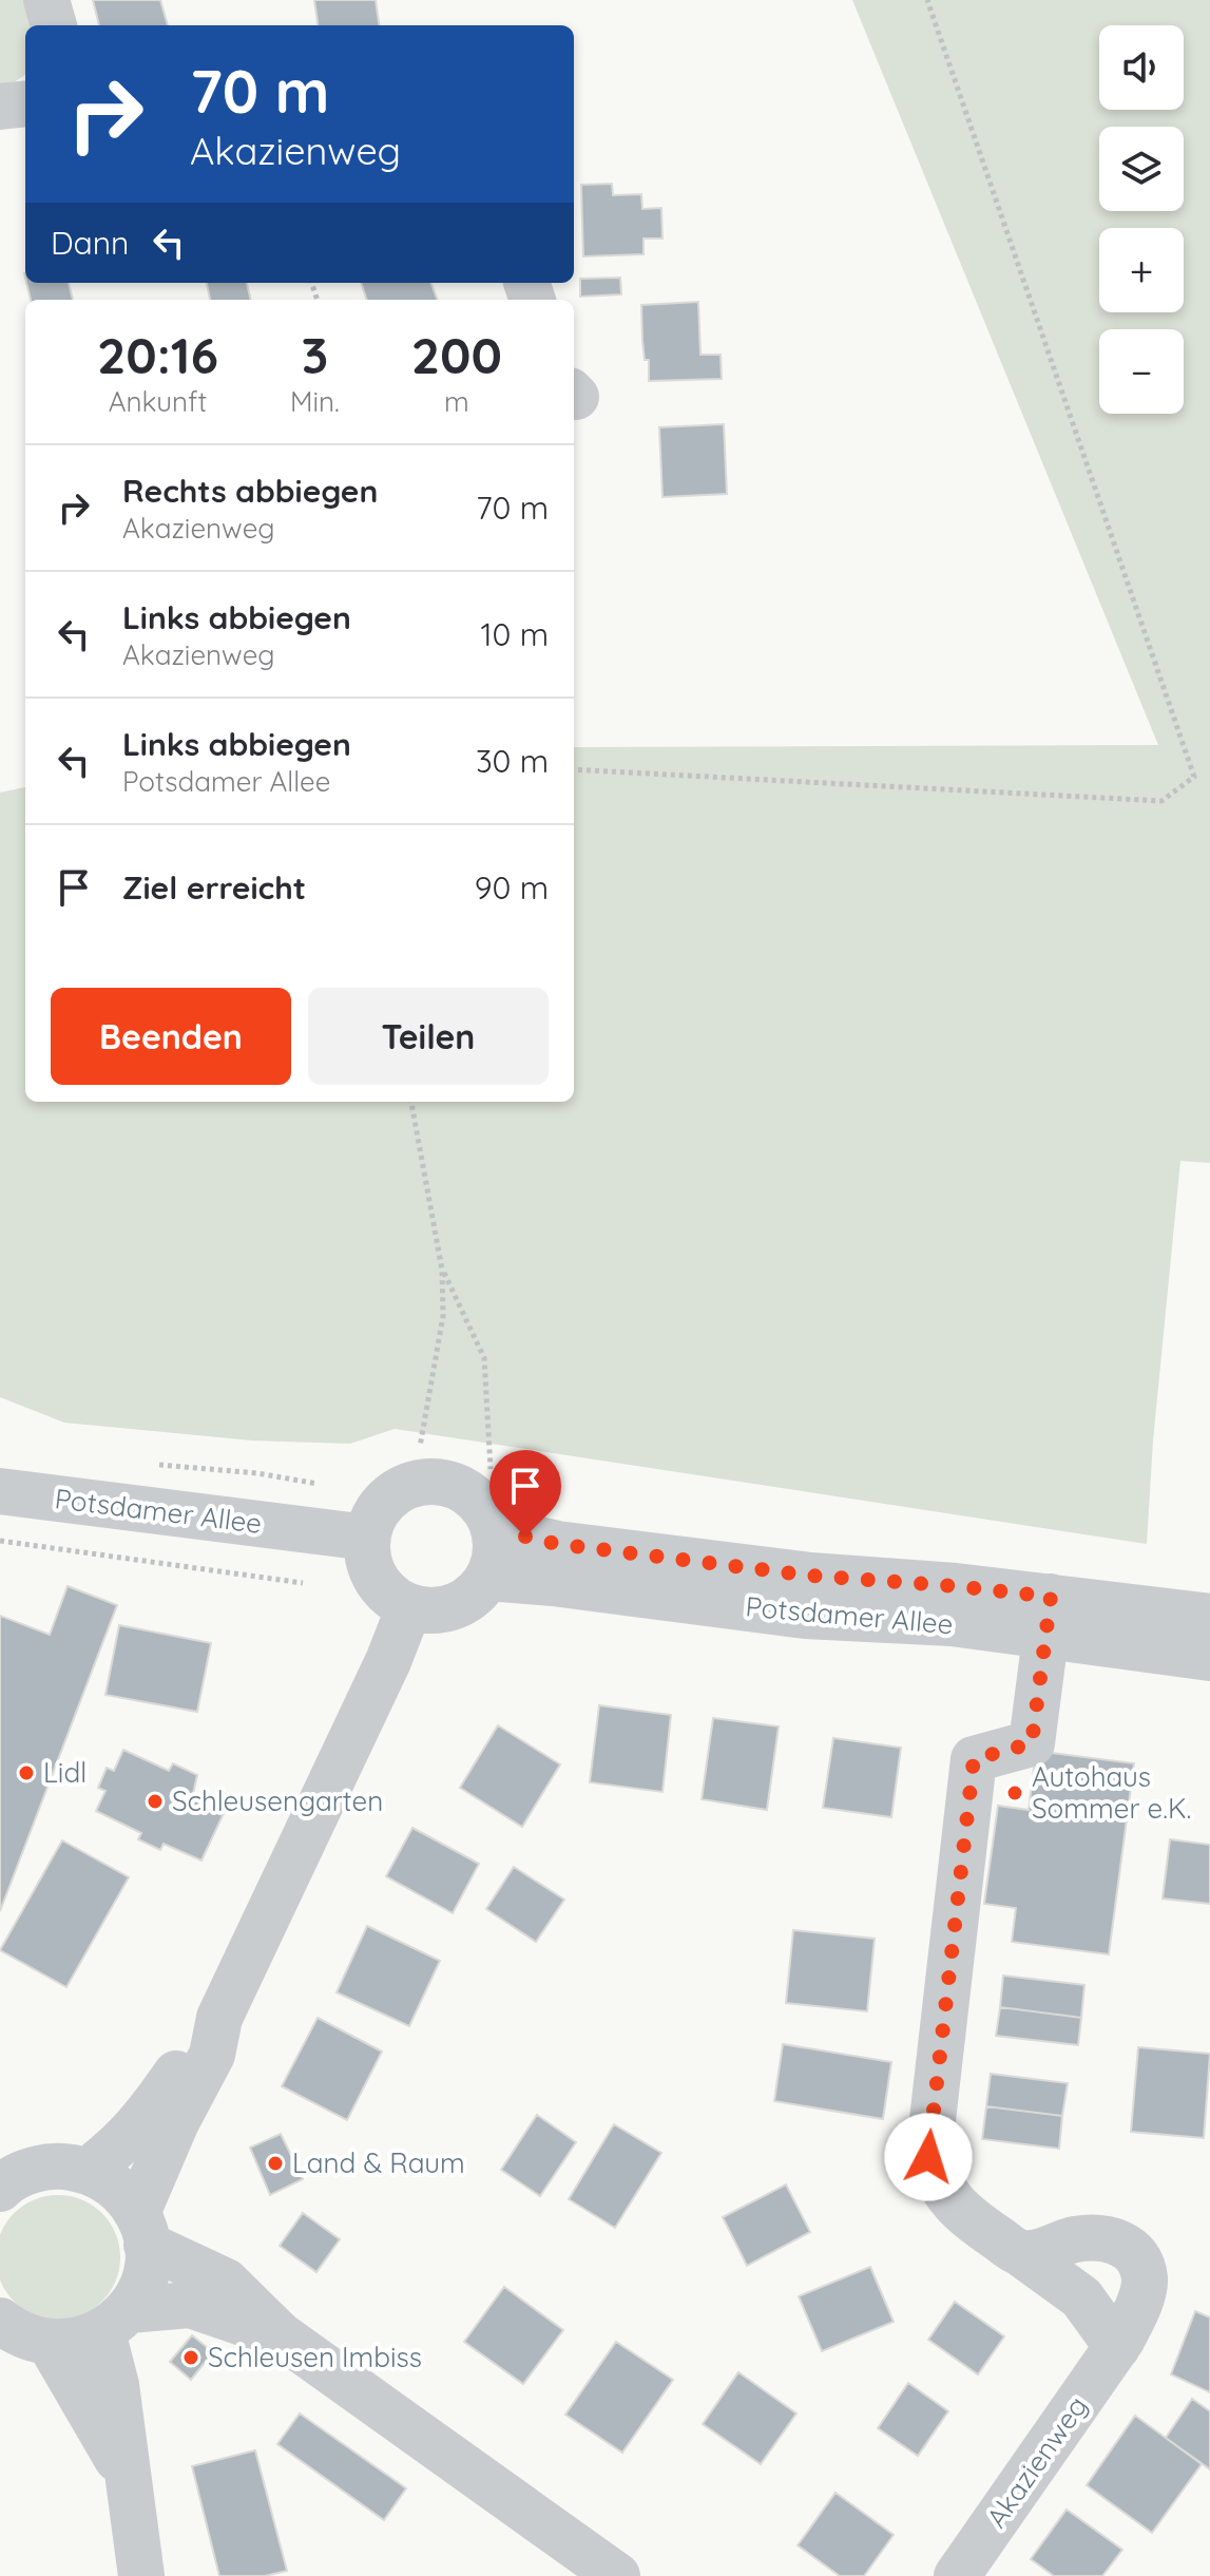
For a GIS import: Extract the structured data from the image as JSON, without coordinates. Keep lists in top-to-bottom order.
{
  "streets": {
    "street": ["Potsdamer Allee", "Akazienweg"]
  },
  "places": [
    "Lidl",
    "Autohaus Sommer e.K.",
    "Schleusengarten",
    "Land & Raum",
    "Schleusen Imbiss"
  ],
  "page": {
    "map_buttons": ["+", "−"],
    "turn": ["70 m", "Akazienweg"],
    "then": "Dann",
    "eta": [
      "20:16",
      "Ankunft",
      "3",
      "Min.",
      "200",
      "m"
    ],
    "list": [
      {
        "name": "Rechts abbiegen",
        "note": "Akazienweg",
        "value": "70 m"
      },
      {
        "name": "Links abbiegen",
        "note": "Akazienweg",
        "value": "10 m"
      },
      {
        "name": "Links abbiegen",
        "note": "Potsdamer Allee",
        "value": "30 m"
      },
      {
        "name": "Ziel erreicht",
        "value": "90 m"
      }
    ],
    "buttons": ["Beenden", "Teilen"]
  }
}
